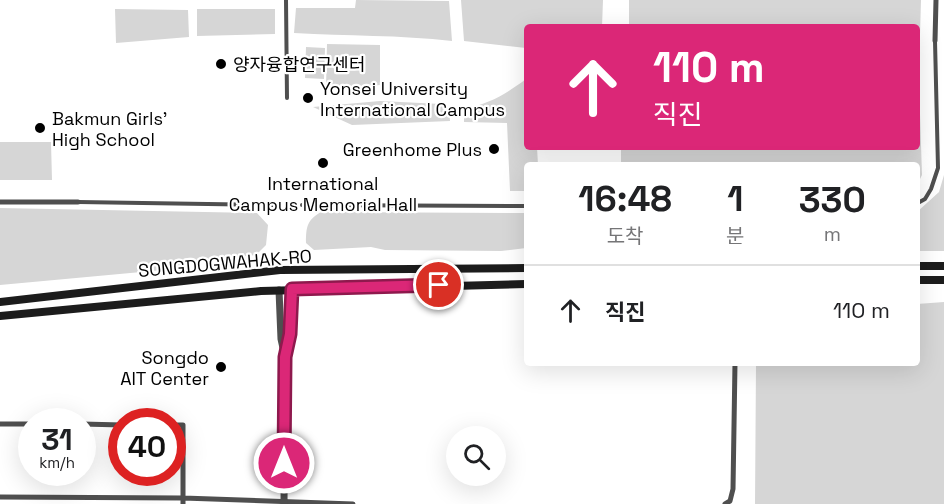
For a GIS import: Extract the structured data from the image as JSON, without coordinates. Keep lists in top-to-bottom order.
{
  "streets": {
    "main road": ["SONGDOGWAHAK-RO"]
  },
  "places": [
    "양자융합연구센터",
    "Yonsei University International Campus",
    "Bakmun Girls' High School",
    "Greenhome Plus",
    "International Campus Memorial Hall",
    "Songdo AIT Center"
  ],
  "page": {
    "turn": ["110 m", "직진"],
    "eta": [
      "16:48",
      "도착",
      "1",
      "분",
      "330",
      "m"
    ],
    "list": [
      {
        "name": "직진",
        "value": "110 m"
      }
    ],
    "speed": "31 km/h",
    "limit": "40"
  }
}
